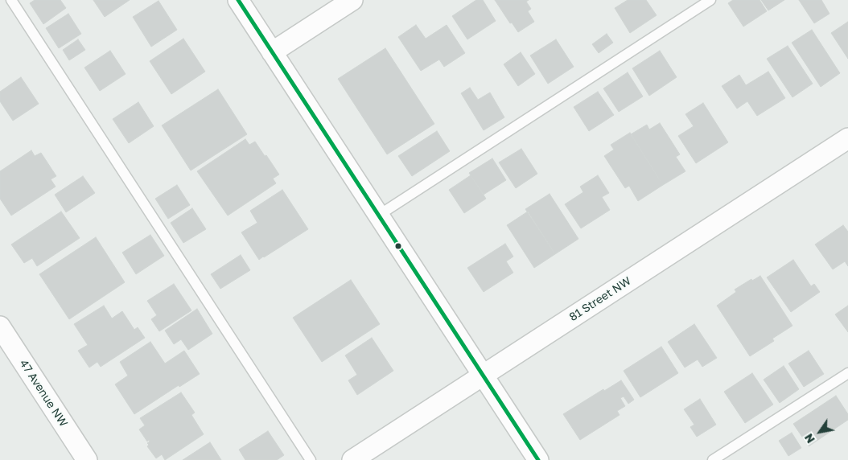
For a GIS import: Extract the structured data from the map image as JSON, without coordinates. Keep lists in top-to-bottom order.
{
  "streets": {
    "street": ["81 Street NW", "47 Avenue NW"]
  },
  "north": "bottom left"
}
